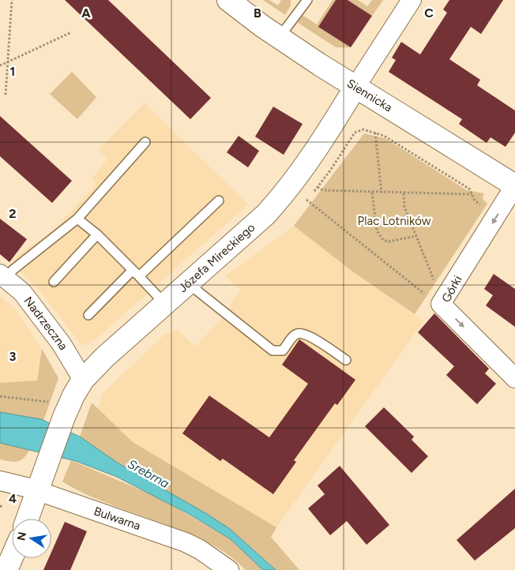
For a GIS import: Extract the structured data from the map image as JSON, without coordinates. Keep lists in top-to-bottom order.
{
  "streets": {
    "street": [
      "Siennicka",
      "Józefa Mireckiego",
      "Górki",
      "Nadrzeczna",
      "Bulwarna"
    ]
  },
  "crossings": [
    ["Siennicka", "Józefa Mireckiego"],
    ["Siennicka", "Górki"],
    ["Józefa Mireckiego", "Nadrzeczna"],
    ["Józefa Mireckiego", "Bulwarna"]
  ],
  "water": ["Srebrna"],
  "parks": ["Plac Lotników"],
  "north": "left",
  "grid": {
    "columns": ["A", "B", "C"],
    "rows": [
      "1",
      "2",
      "3",
      "4"
    ]
  }
}
